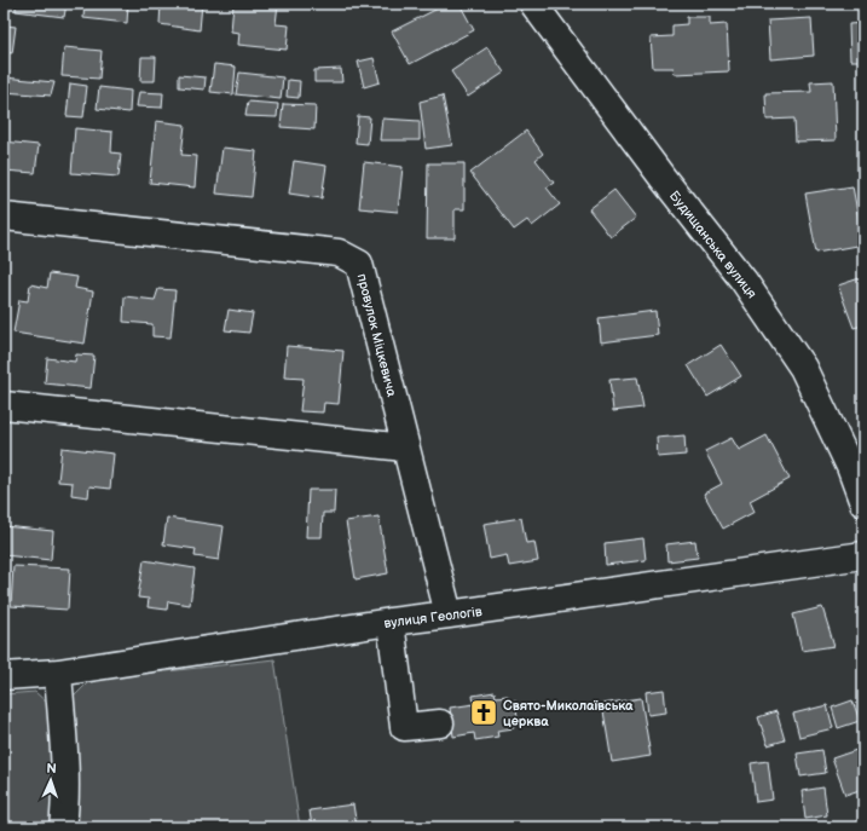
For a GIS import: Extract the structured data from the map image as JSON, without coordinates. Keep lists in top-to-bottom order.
{
  "streets": {
    "street": ["Будищанська вулиця", "провулок Міцкевича", "вулиця Геологів"]
  },
  "crossings": [
    ["провулок Міцкевича", "вулиця Геологів"]
  ],
  "places": {
    "church": ["Свято-Миколаївська церква"]
  },
  "north": "top"
}
